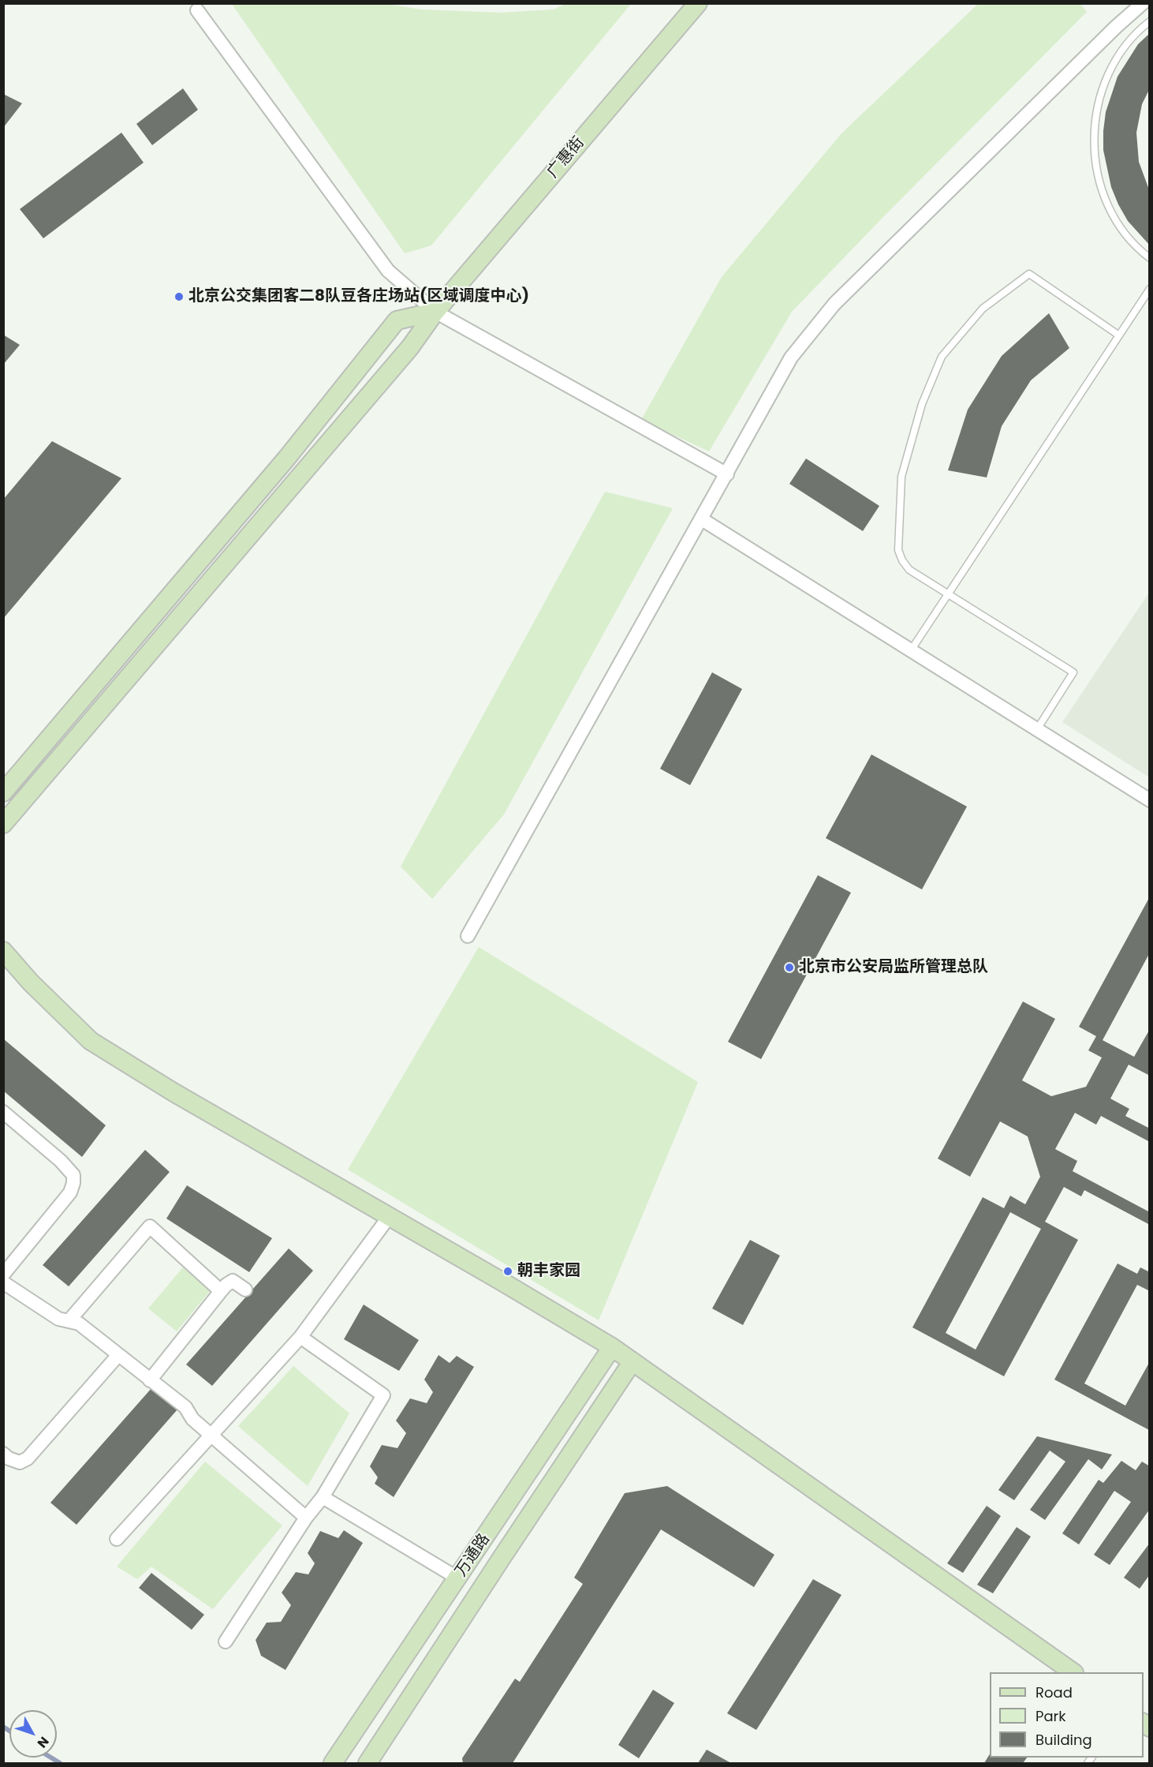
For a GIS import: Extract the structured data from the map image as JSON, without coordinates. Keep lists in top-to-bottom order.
{
  "streets": {
    "street": ["广惠街", "万通路"]
  },
  "places": ["北京公交集团客二8队豆各庄场站(区域调度中心)", "北京市公安局监所管理总队", "朝丰家园"],
  "legend": ["Road", "Park", "Building"],
  "north": "bottom right"
}
